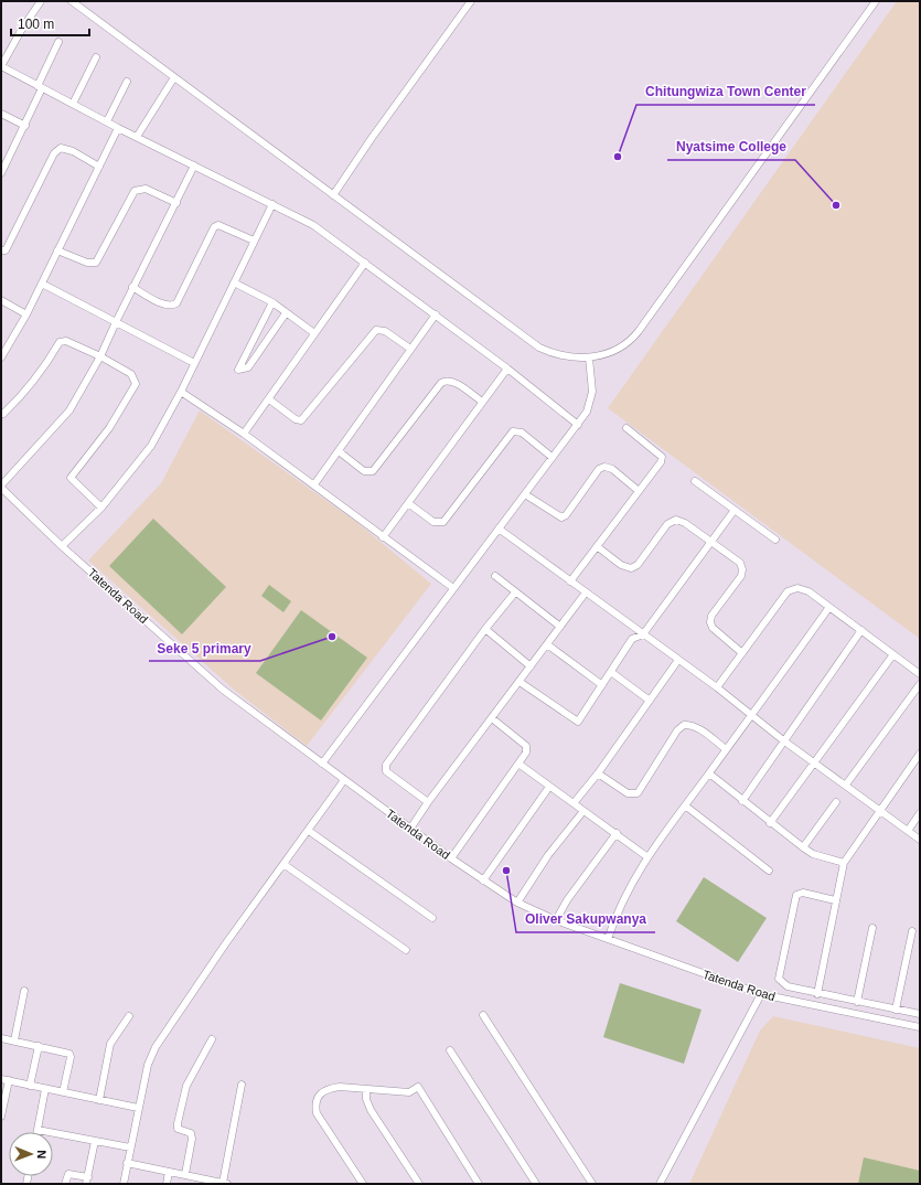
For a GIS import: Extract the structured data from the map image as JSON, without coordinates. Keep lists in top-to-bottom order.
{
  "streets": {
    "street": ["Tatenda Road"]
  },
  "places": [
    "Chitungwiza Town Center",
    "Nyatsime College",
    "Seke 5 primary",
    "Oliver Sakupwanya"
  ],
  "scale_bar": "100 m",
  "north": "right"
}
